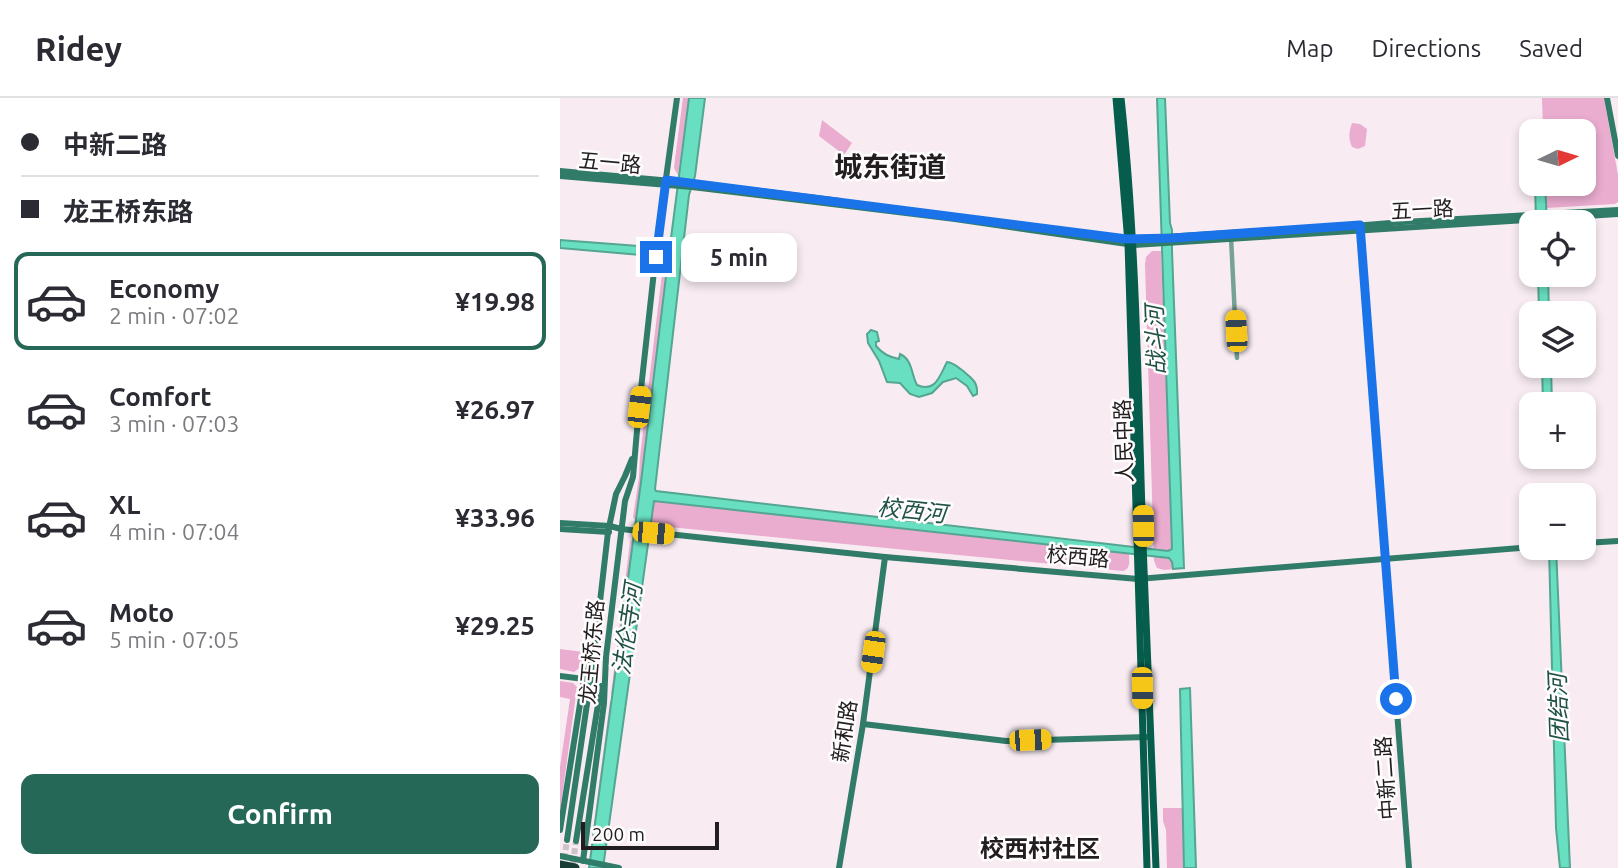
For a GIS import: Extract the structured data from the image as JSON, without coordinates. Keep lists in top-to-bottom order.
{
  "streets": {
    "main road": [
      "五一路",
      "人民中路",
      "校西路",
      "龙王桥东路",
      "新和路",
      "中新二路"
    ]
  },
  "crossings": [
    ["五一路", "人民中路"],
    ["五一路", "龙王桥东路"],
    ["五一路", "中新二路"],
    ["人民中路", "校西路"],
    ["校西路", "龙王桥东路"],
    ["校西路", "新和路"],
    ["校西路", "中新二路"]
  ],
  "districts": ["城东街道", "校西村社区"],
  "water": [
    "战斗河",
    "校西河",
    "法伦寺河",
    "团结河"
  ],
  "scale_bar": "200 m",
  "north": "right",
  "page": {
    "header": "Ridey",
    "nav": ["Map", "Directions", "Saved"],
    "banner": ["中新二路", "龙王桥东路"],
    "map_buttons": ["+", "−"],
    "bubble": "5 min",
    "list": [
      {
        "name": "Economy",
        "note": "2 min · 07:02",
        "value": "¥19.98"
      },
      {
        "name": "Comfort",
        "note": "3 min · 07:03",
        "value": "¥26.97"
      },
      {
        "name": "XL",
        "note": "4 min · 07:04",
        "value": "¥33.96"
      },
      {
        "name": "Moto",
        "note": "5 min · 07:05",
        "value": "¥29.25"
      }
    ],
    "buttons": "Confirm",
    "scale": "200 m"
  }
}
